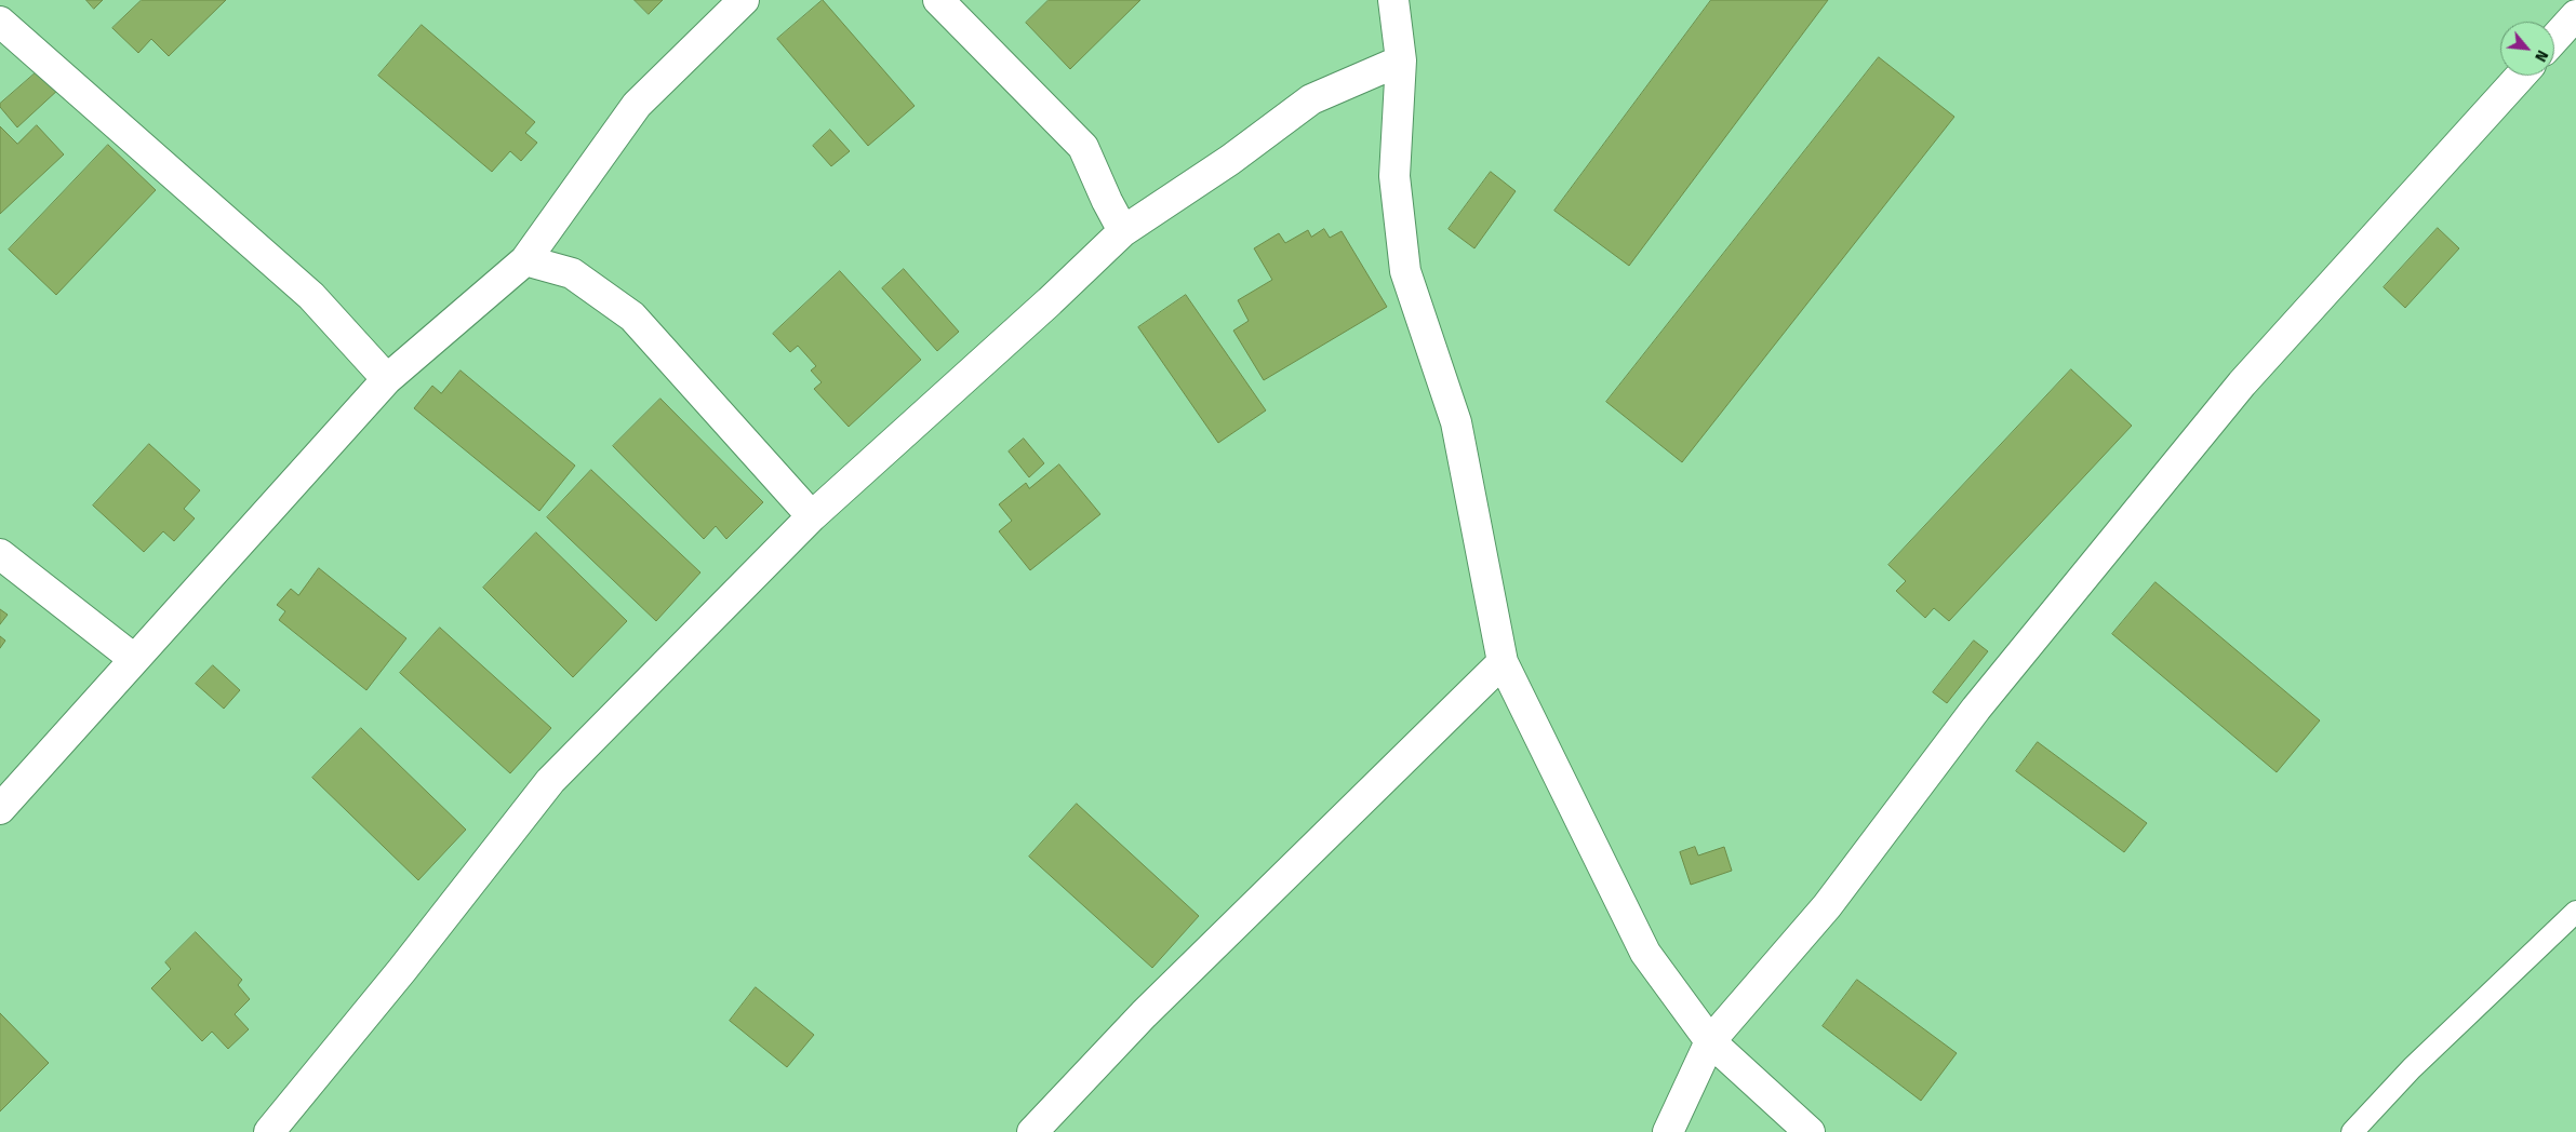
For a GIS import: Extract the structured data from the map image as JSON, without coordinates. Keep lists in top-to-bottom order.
{
  "north": "bottom right"
}
